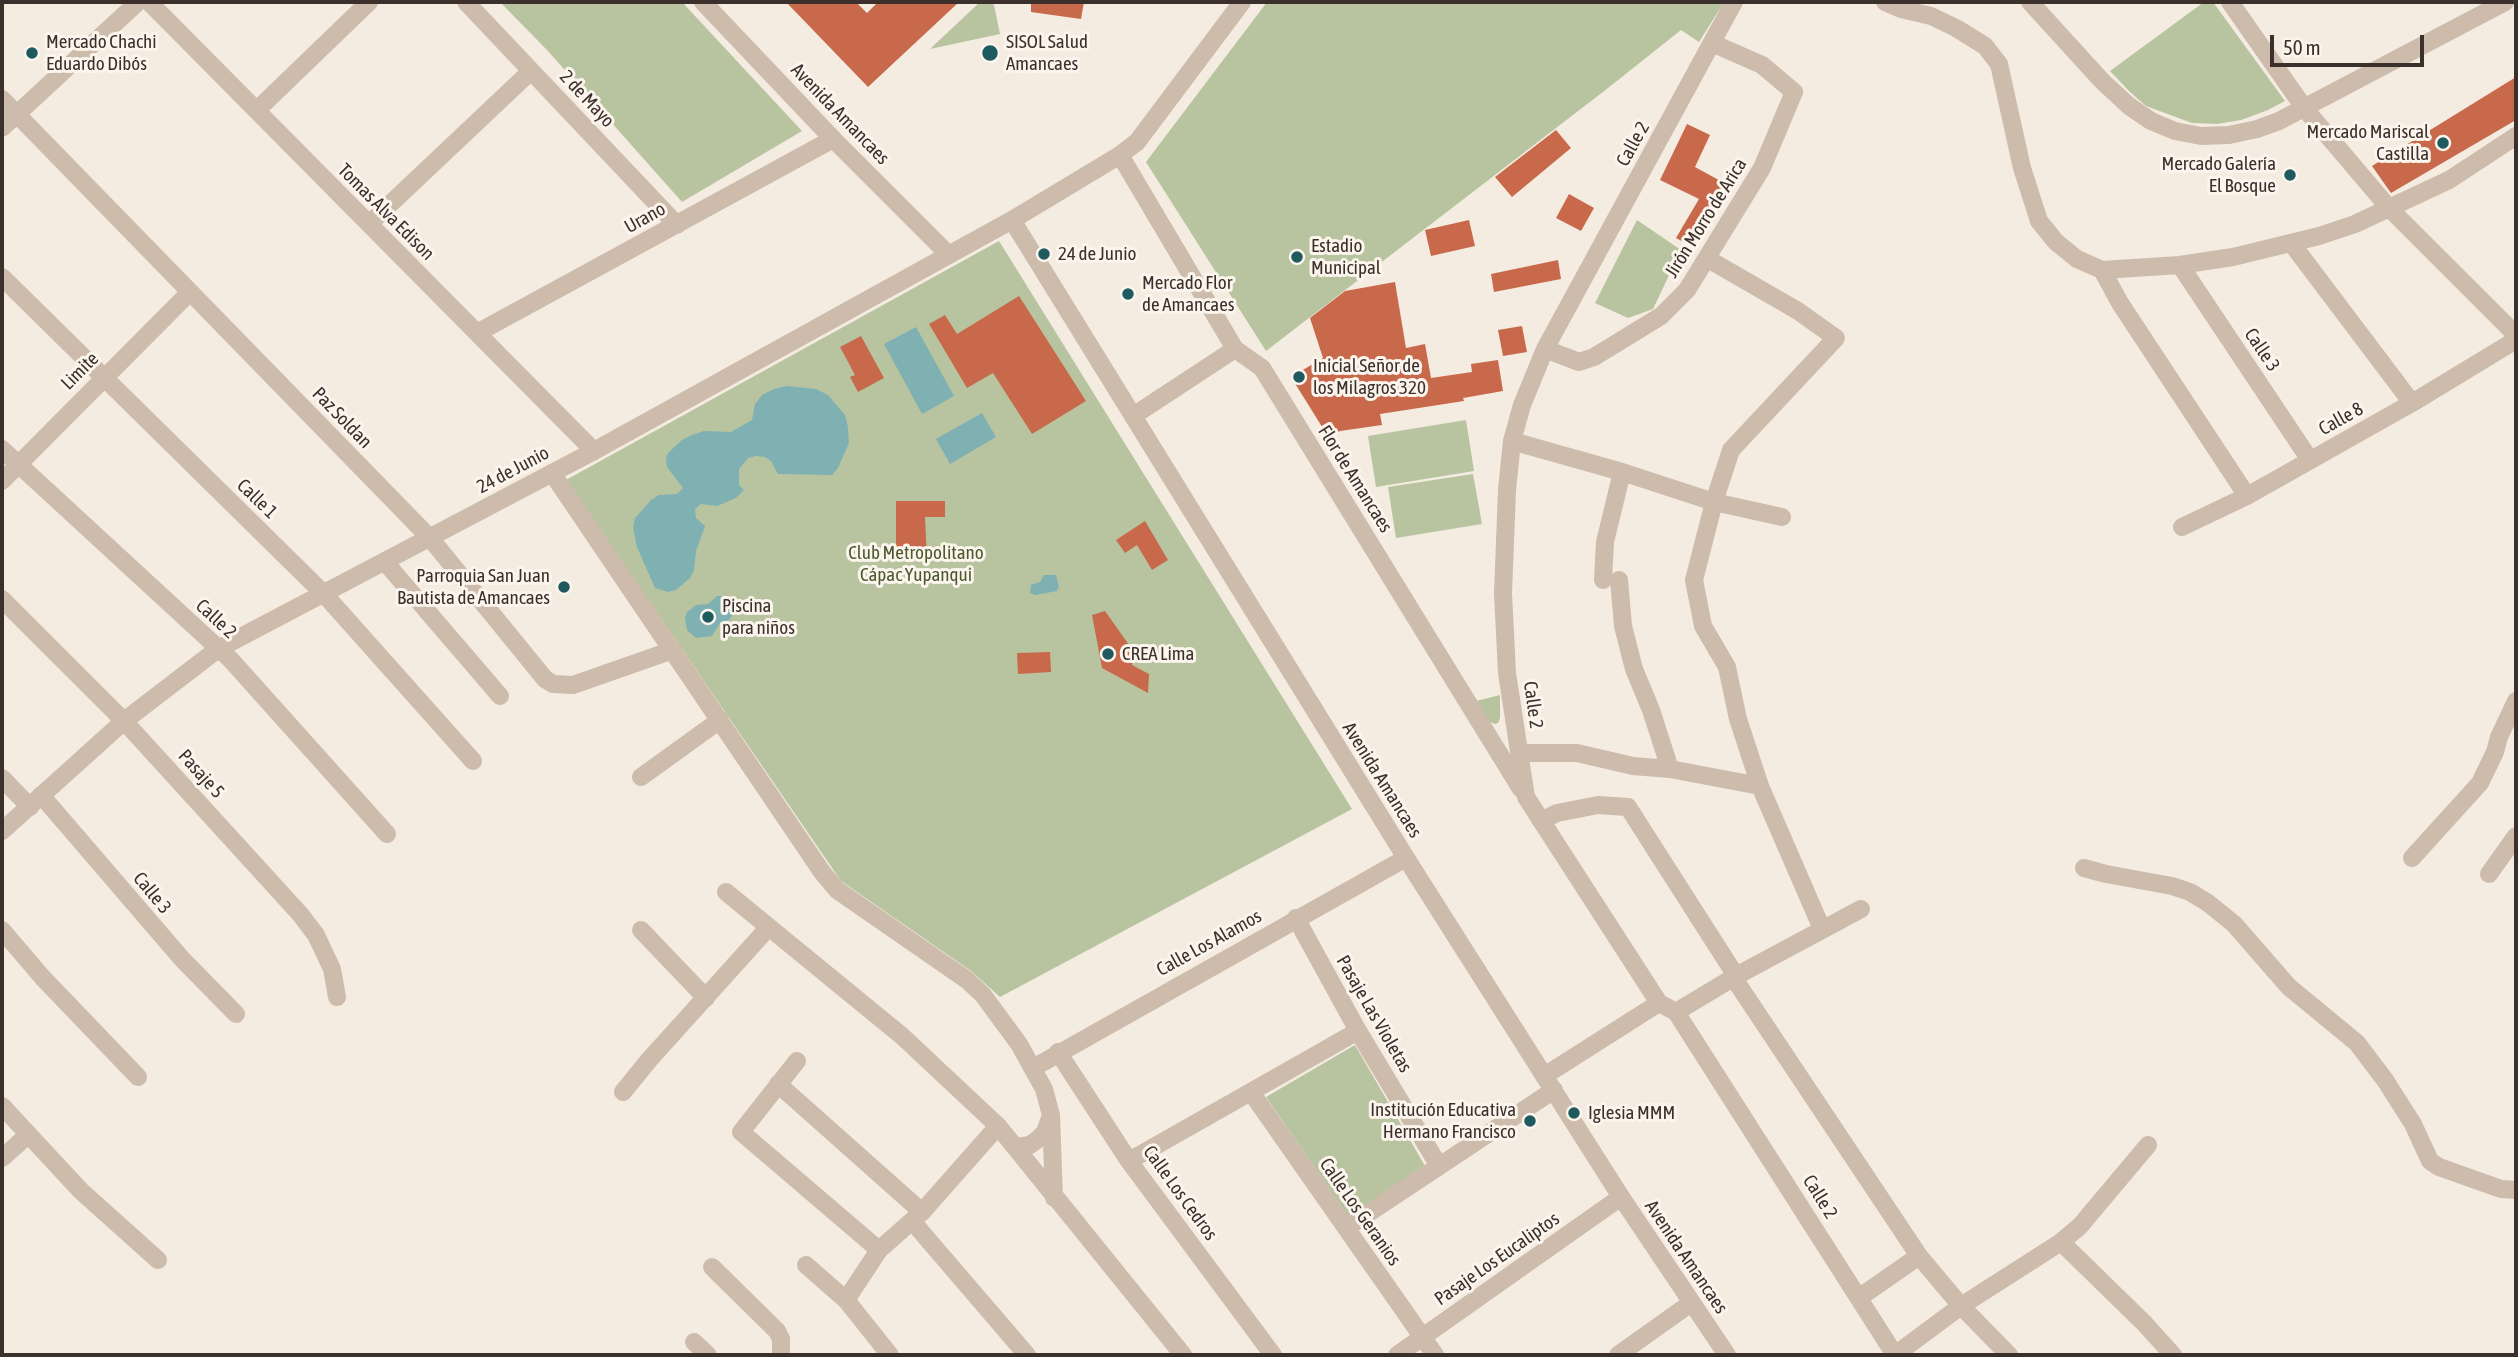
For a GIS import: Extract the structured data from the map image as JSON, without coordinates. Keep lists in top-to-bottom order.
{
  "streets": {
    "street": [
      "2 de Mayo",
      "Avenida Amancaes",
      "Calle 2",
      "Tomas Alva Edison",
      "Urano",
      "Jirón Morro de Arica",
      "Calle 3",
      "Limite",
      "Paz Soldan",
      "Calle 8",
      "24 de Junio",
      "Flor de Amancaes",
      "Calle 1",
      "Pasaje 5",
      "Calle Los Alamos",
      "Pasaje Las Violetas",
      "Calle Los Cedros",
      "Calle Los Geranios",
      "Pasaje Los Eucaliptos"
    ]
  },
  "crossings": [
    ["2 de Mayo", "Urano"],
    ["Avenida Amancaes", "Urano"],
    ["Avenida Amancaes", "24 de Junio"],
    ["Avenida Amancaes", "Calle Los Alamos"],
    ["Avenida Amancaes", "Pasaje Los Eucaliptos"],
    ["Calle 2", "Jirón Morro de Arica"],
    ["Calle 2", "Limite"],
    ["Calle 2", "24 de Junio"],
    ["Calle 2", "Flor de Amancaes"],
    ["Tomas Alva Edison", "Urano"],
    ["Tomas Alva Edison", "24 de Junio"],
    ["Calle 3", "Calle 8"],
    ["Calle 3", "24 de Junio"],
    ["Limite", "Paz Soldan"],
    ["Limite", "Calle 1"],
    ["Paz Soldan", "24 de Junio"],
    ["24 de Junio", "Flor de Amancaes"],
    ["24 de Junio", "Calle 1"],
    ["24 de Junio", "Pasaje 5"],
    ["Calle Los Alamos", "Pasaje Las Violetas"],
    ["Calle Los Alamos", "Calle Los Cedros"],
    ["Calle Los Geranios", "Pasaje Los Eucaliptos"]
  ],
  "parks": ["Club Metropolitano Cápac Yupanqui"],
  "places": [
    "Mercado Chachi Eduardo Dibós",
    "SISOL Salud Amancaes",
    "Mercado Mariscal Castilla",
    "Mercado Galería El Bosque",
    "24 de Junio",
    "Estadio Municipal",
    "Mercado Flor de Amancaes",
    "Inicial Señor de los Milagros 320",
    "Parroquia San Juan Bautista de Amancaes",
    "Piscina para niños",
    "CREA Lima",
    "Iglesia MMM",
    "Institución Educativa Hermano Francisco"
  ],
  "scale_bar": "50 m"
}
